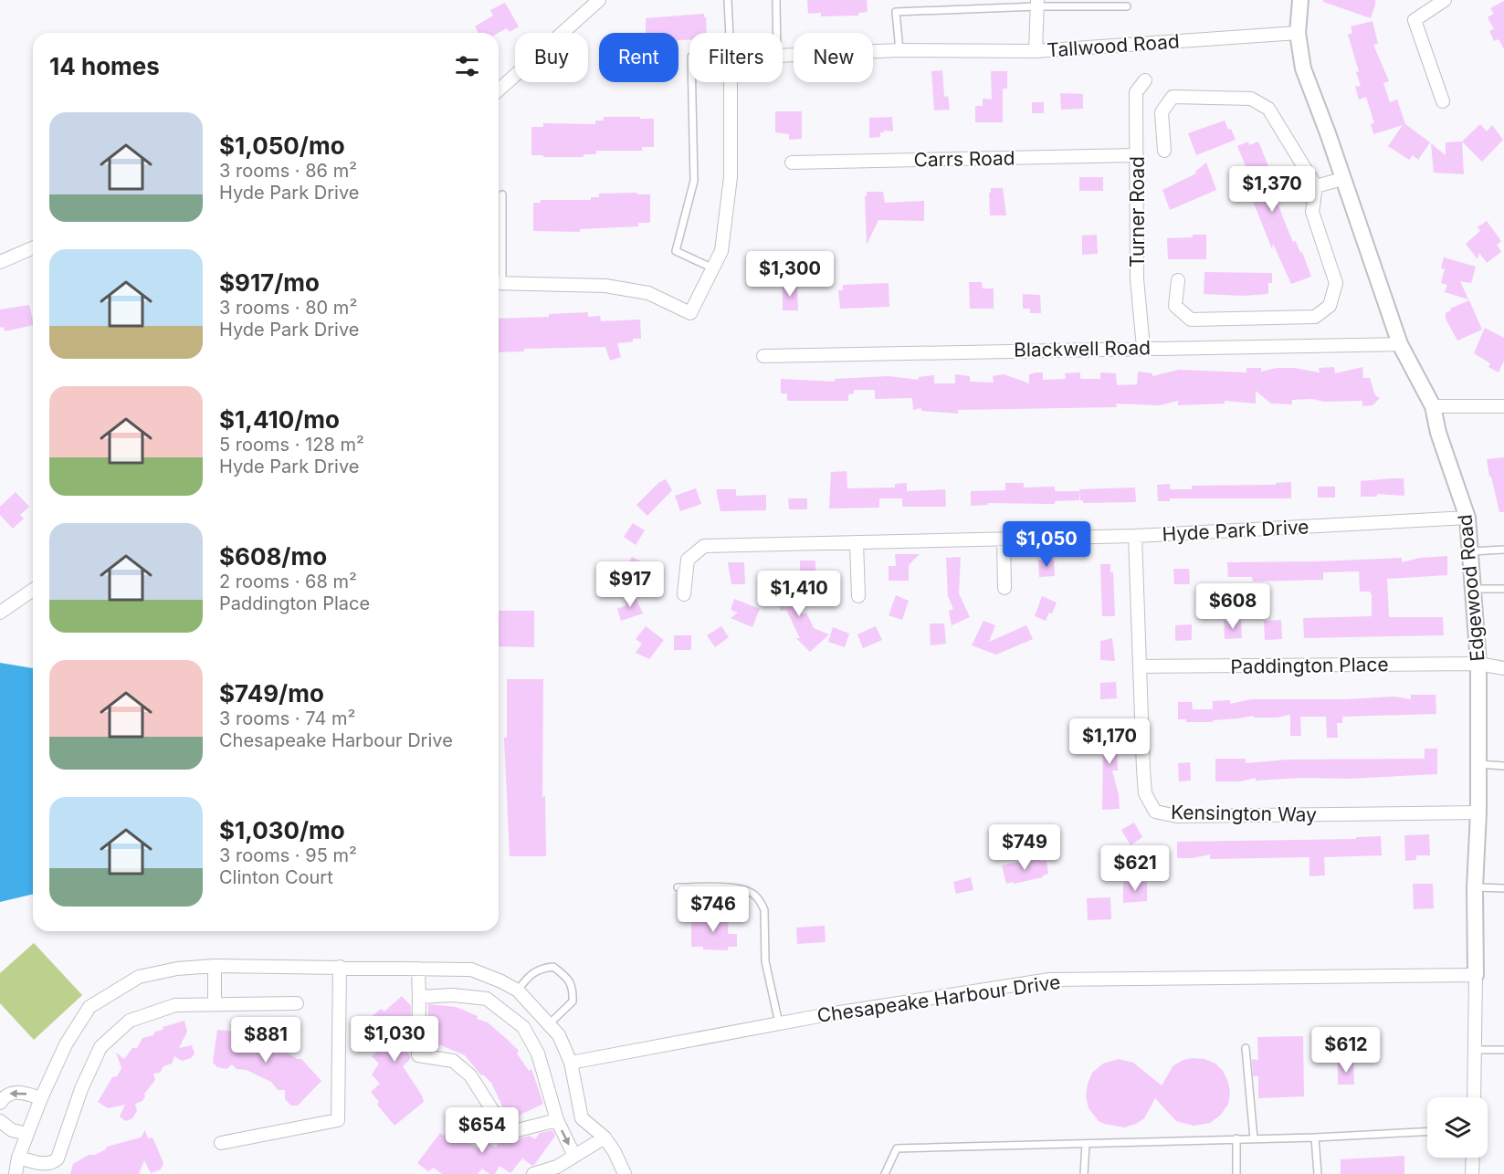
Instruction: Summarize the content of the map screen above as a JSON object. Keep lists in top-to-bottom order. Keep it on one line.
{"streets":{"street":["Tallwood Road","Carrs Road","Turner Road","Blackwell Road","Hyde Park Drive","Edgewood Road","Paddington Place","Kensington Way","Chesapeake Harbour Drive"]},"crossings":[["Tallwood Road","Edgewood Road"],["Carrs Road","Turner Road"],["Turner Road","Blackwell Road"],["Blackwell Road","Edgewood Road"],["Hyde Park Drive","Edgewood Road"],["Hyde Park Drive","Kensington Way"],["Edgewood Road","Paddington Place"],["Edgewood Road","Kensington Way"],["Edgewood Road","Chesapeake Harbour Drive"],["Paddington Place","Kensington Way"]],"page":{"chip":["Buy","Rent","Filters","New"],"heading":"14 homes","list":[{"name":"$1,050/mo","note":"3 rooms · 86 m² · Hyde Park Drive"},{"name":"$917/mo","note":"3 rooms · 80 m² · Hyde Park Drive"},{"name":"$1,410/mo","note":"5 rooms · 128 m² · Hyde Park Drive"},{"name":"$608/mo","note":"2 rooms · 68 m² · Paddington Place"},{"name":"$749/mo","note":"3 rooms · 74 m² · Chesapeake Harbour Drive"},{"name":"$1,030/mo","note":"3 rooms · 95 m² · Clinton Court"}],"price":["$1,370","$1,300","$1,050","$917","$1,410","$608","$1,170","$749","$621","$746","$1,030","$881","$612","$654"]}}
